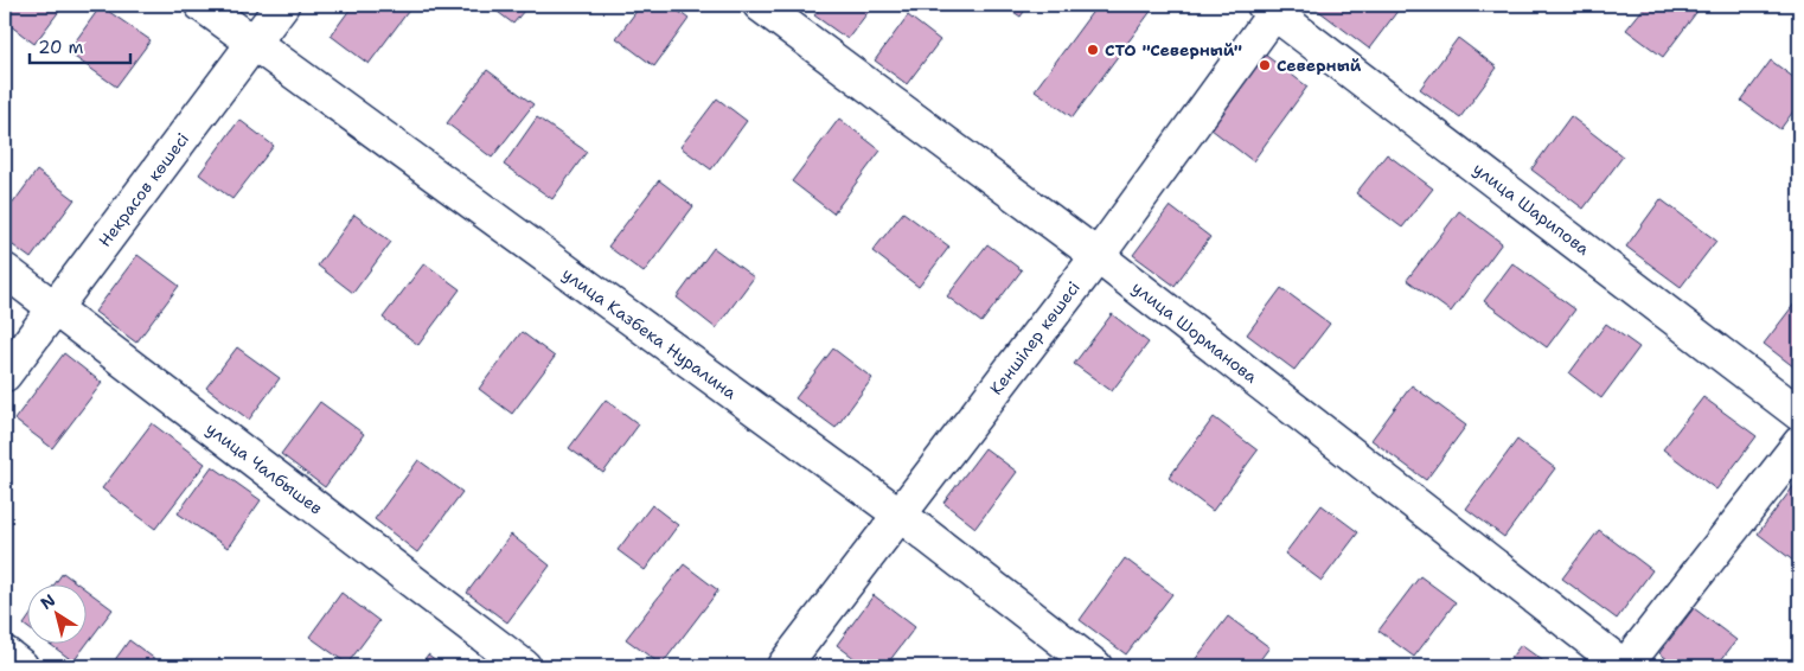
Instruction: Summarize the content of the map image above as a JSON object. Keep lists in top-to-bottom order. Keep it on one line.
{"streets":{"street":["Некрасов көшесі","улица Шарипова","улица Шорманова","улица Казбека Нуралина","Кеншілер көшесі","улица Чалбышев"]},"crossings":[["Некрасов көшесі","улица Казбека Нуралина"],["Некрасов көшесі","улица Чалбышев"],["улица Шарипова","Кеншілер көшесі"],["улица Шорманова","Кеншілер көшесі"],["улица Казбека Нуралина","Кеншілер көшесі"]],"places":["СТО \"Северный\"","Северный"],"scale_bar":"20 m","north":"top left"}
